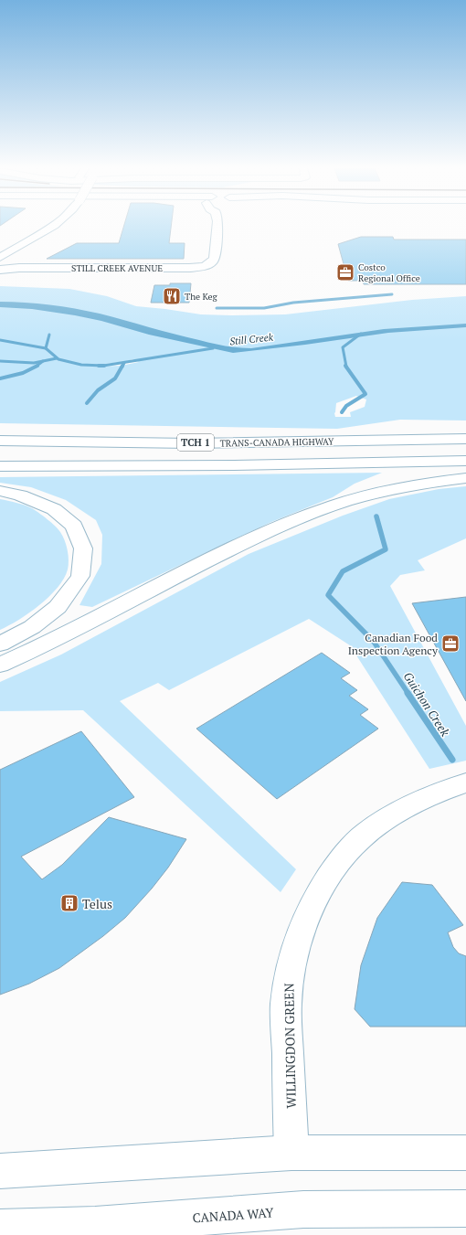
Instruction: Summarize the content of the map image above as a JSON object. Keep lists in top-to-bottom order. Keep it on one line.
{"streets":{"main road":["STILL CREEK AVENUE","TCH 1","TRANS-CANADA HIGHWAY","WILLINGDON GREEN","CANADA WAY"]},"water":["Still Creek","Guichon Creek"],"places":{"office":["Costco Regional Office","Canadian Food Inspection Agency"],"restaurant":["The Keg"],"building":["Telus"]}}
